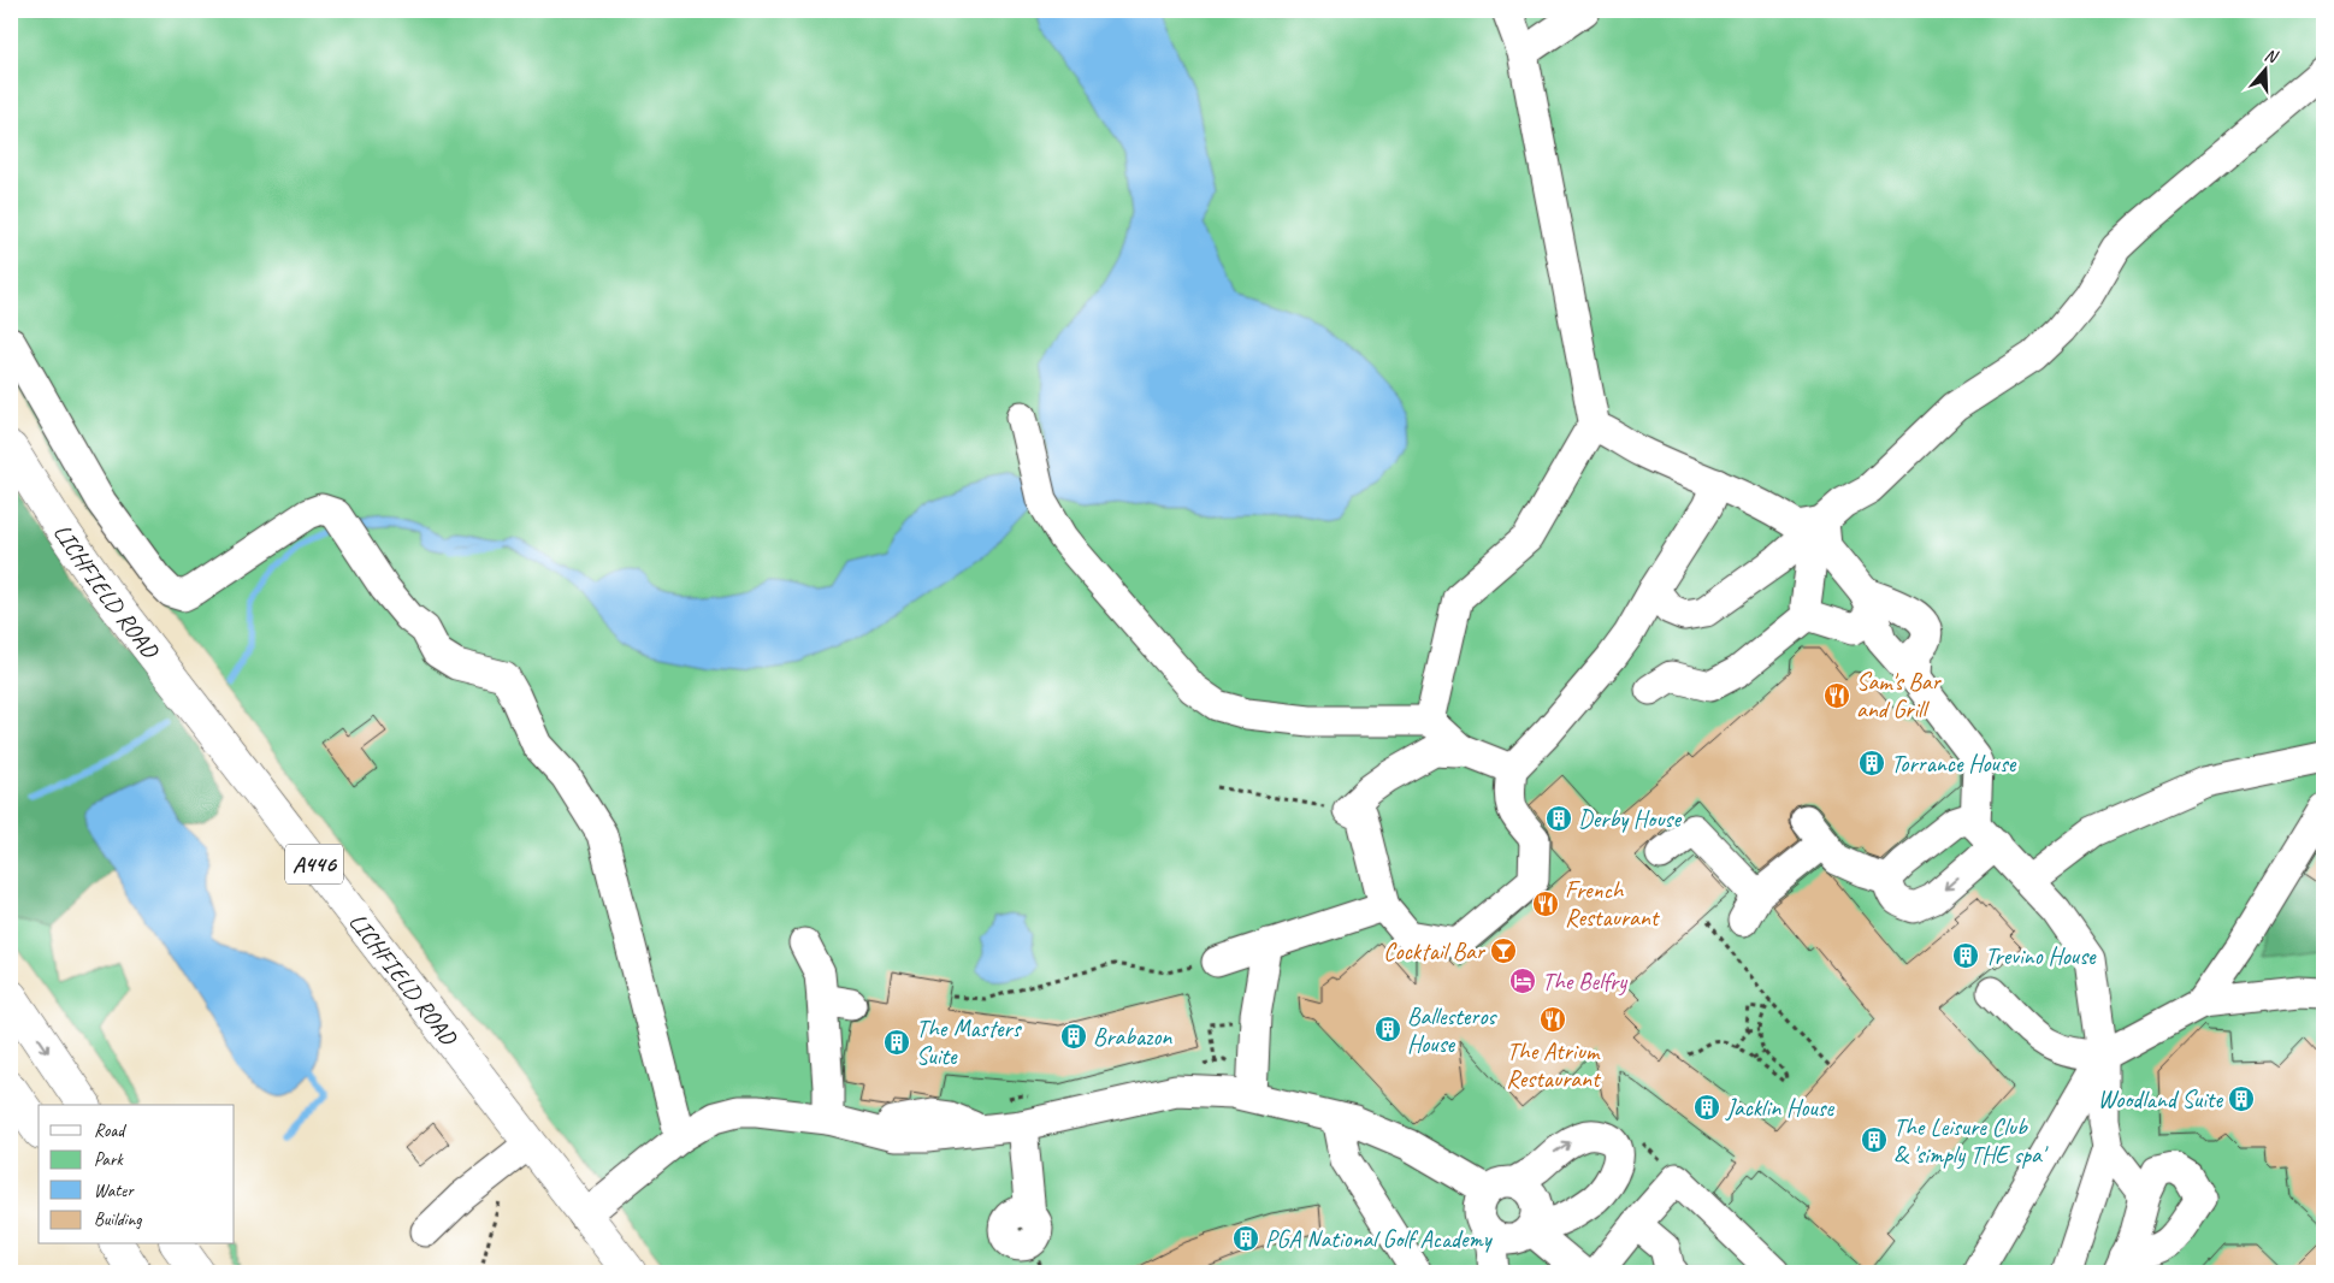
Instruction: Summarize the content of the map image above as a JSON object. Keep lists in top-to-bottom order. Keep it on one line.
{"streets":{"highway":["LICHFIELD ROAD","A446"]},"places":{"restaurant":["Sam's Bar and Grill","French Restaurant","The Atrium Restaurant"],"building":["Torrance House","Derby House","Trevino House","Ballesteros House","Brabazon","The Masters Suite","Woodland Suite","Jacklin House","The Leisure Club & 'simply THE spa'","PGA National Golf Academy"],"bar":["Cocktail Bar"],"hotel":["The Belfry"]},"legend":["Road","Park","Water","Building"],"north":"top"}
